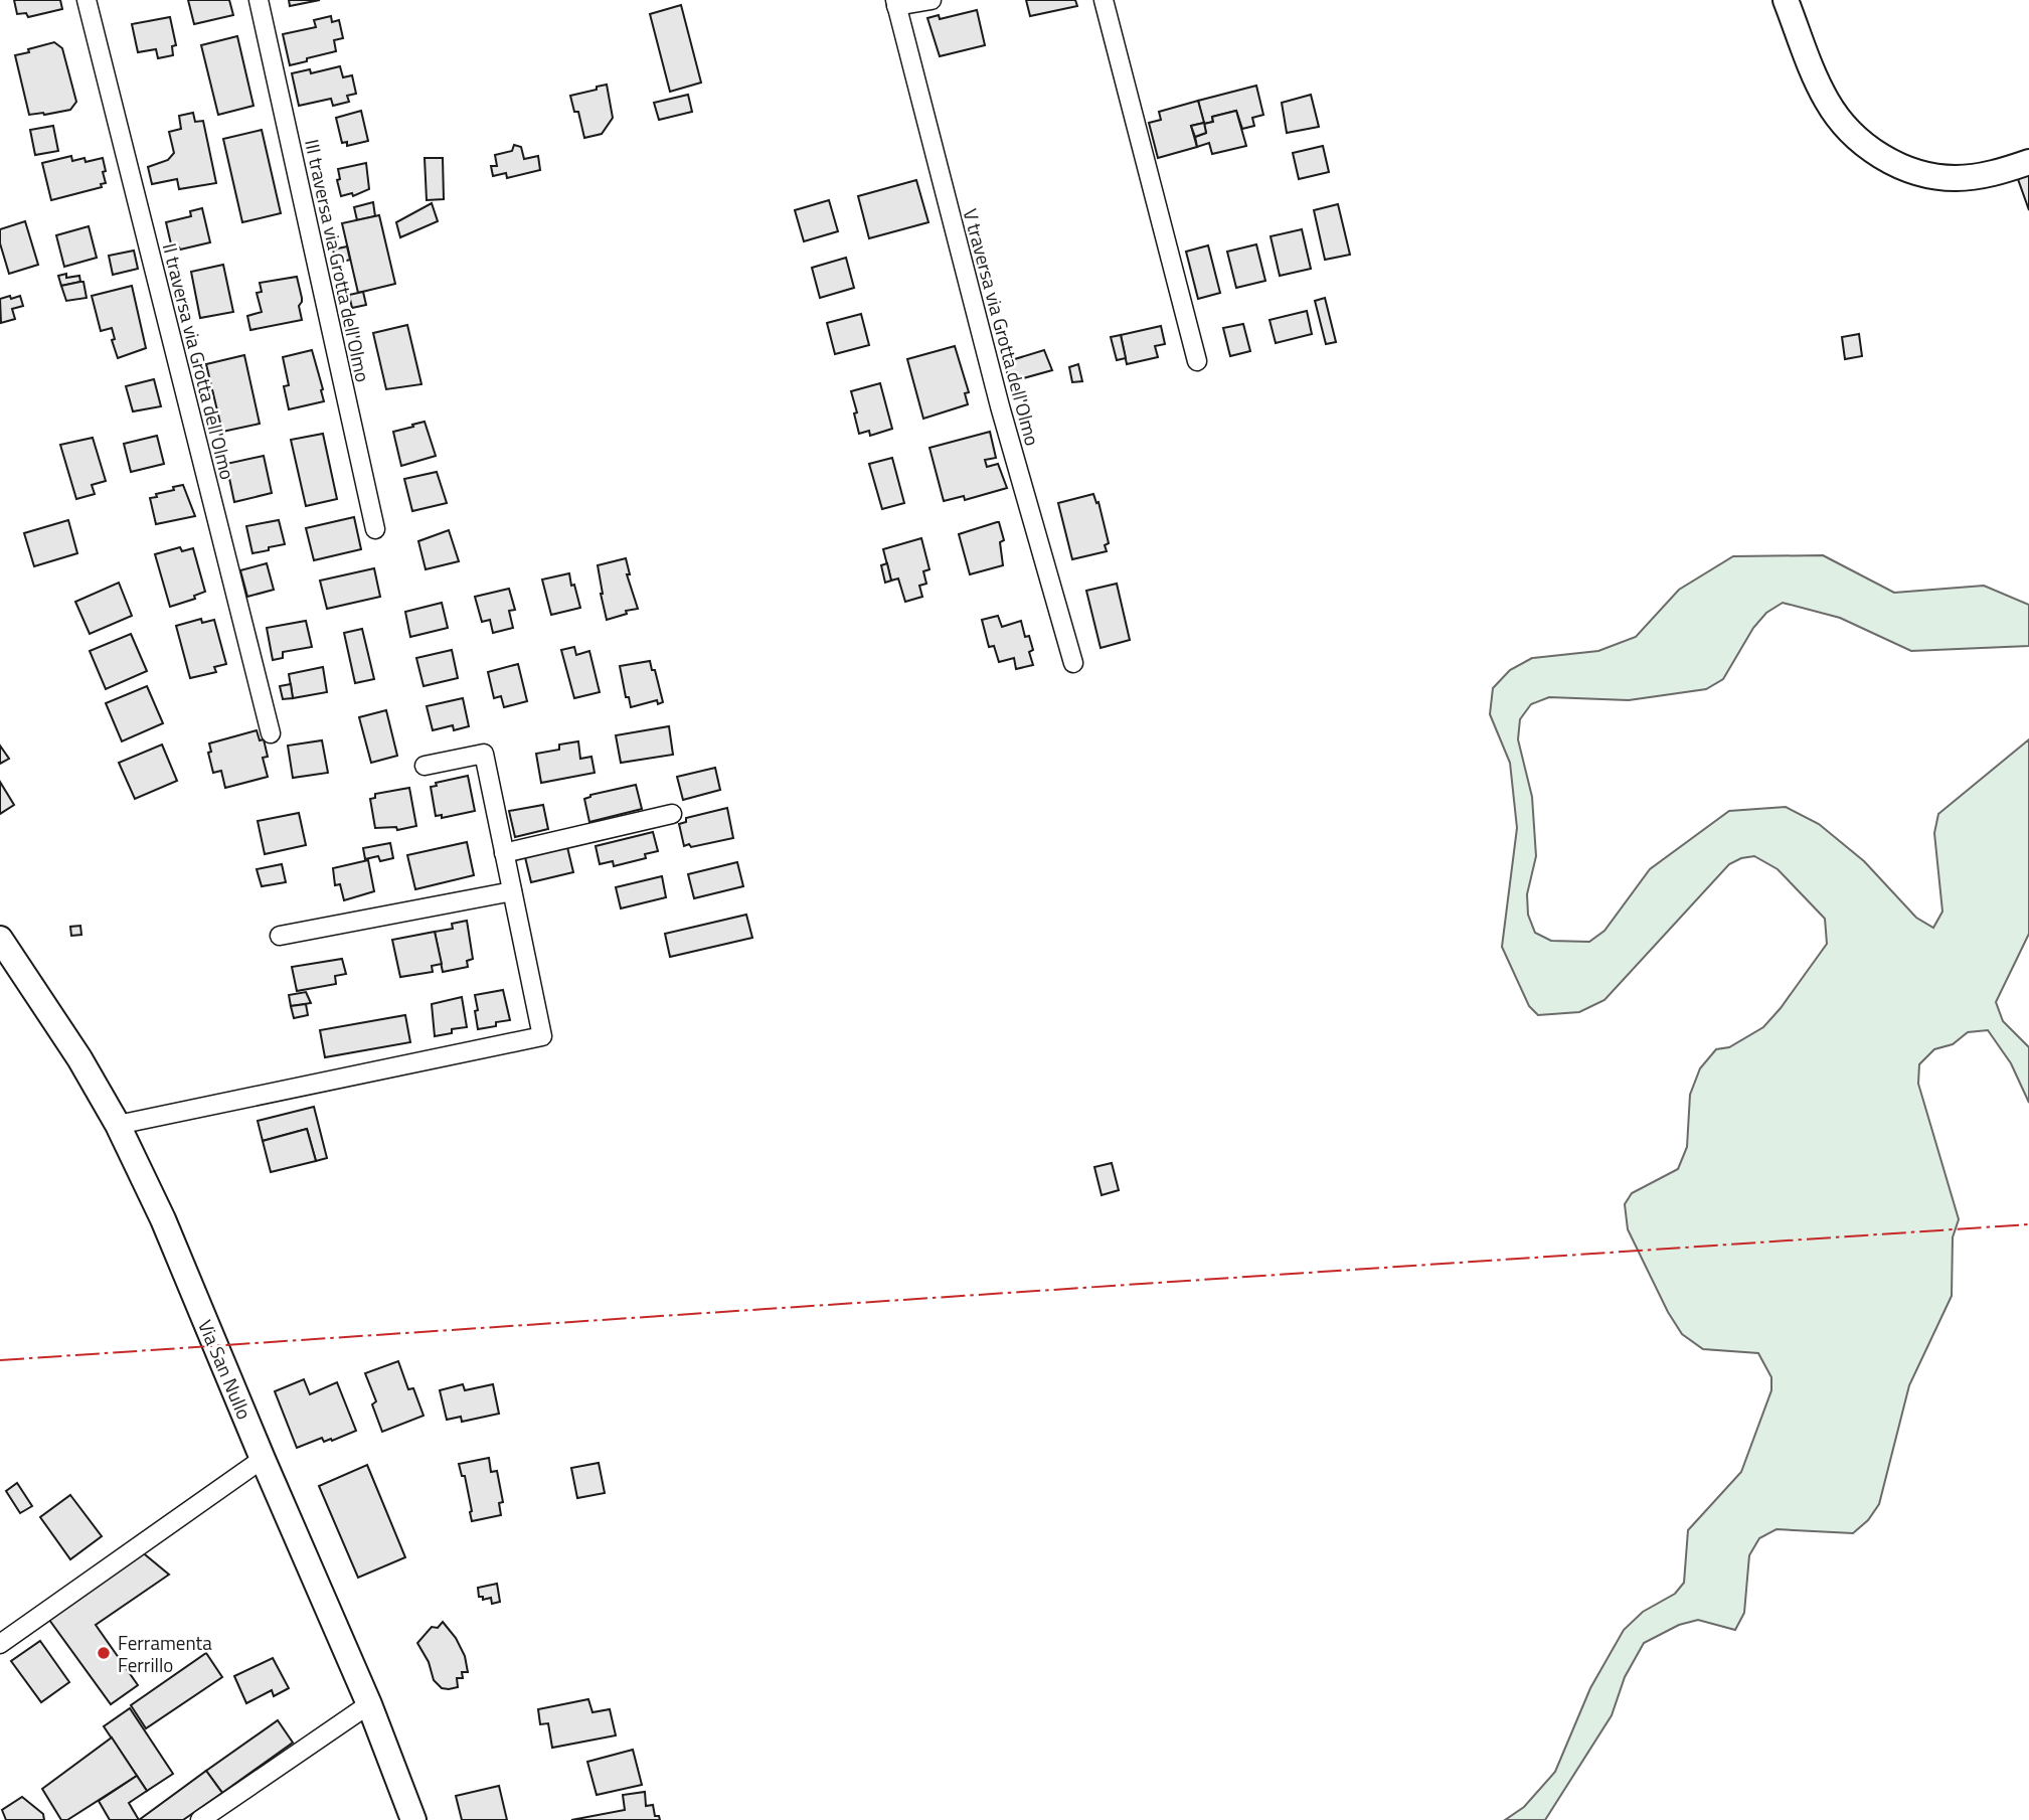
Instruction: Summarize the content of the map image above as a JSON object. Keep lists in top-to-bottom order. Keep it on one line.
{"streets":{"street":["III traversa via Grotta dell'Olmo","V traversa via Grotta dell'Olmo","II traversa via Grotta dell'Olmo","Via San Nullo"]},"places":["Ferramenta Ferrillo"]}
